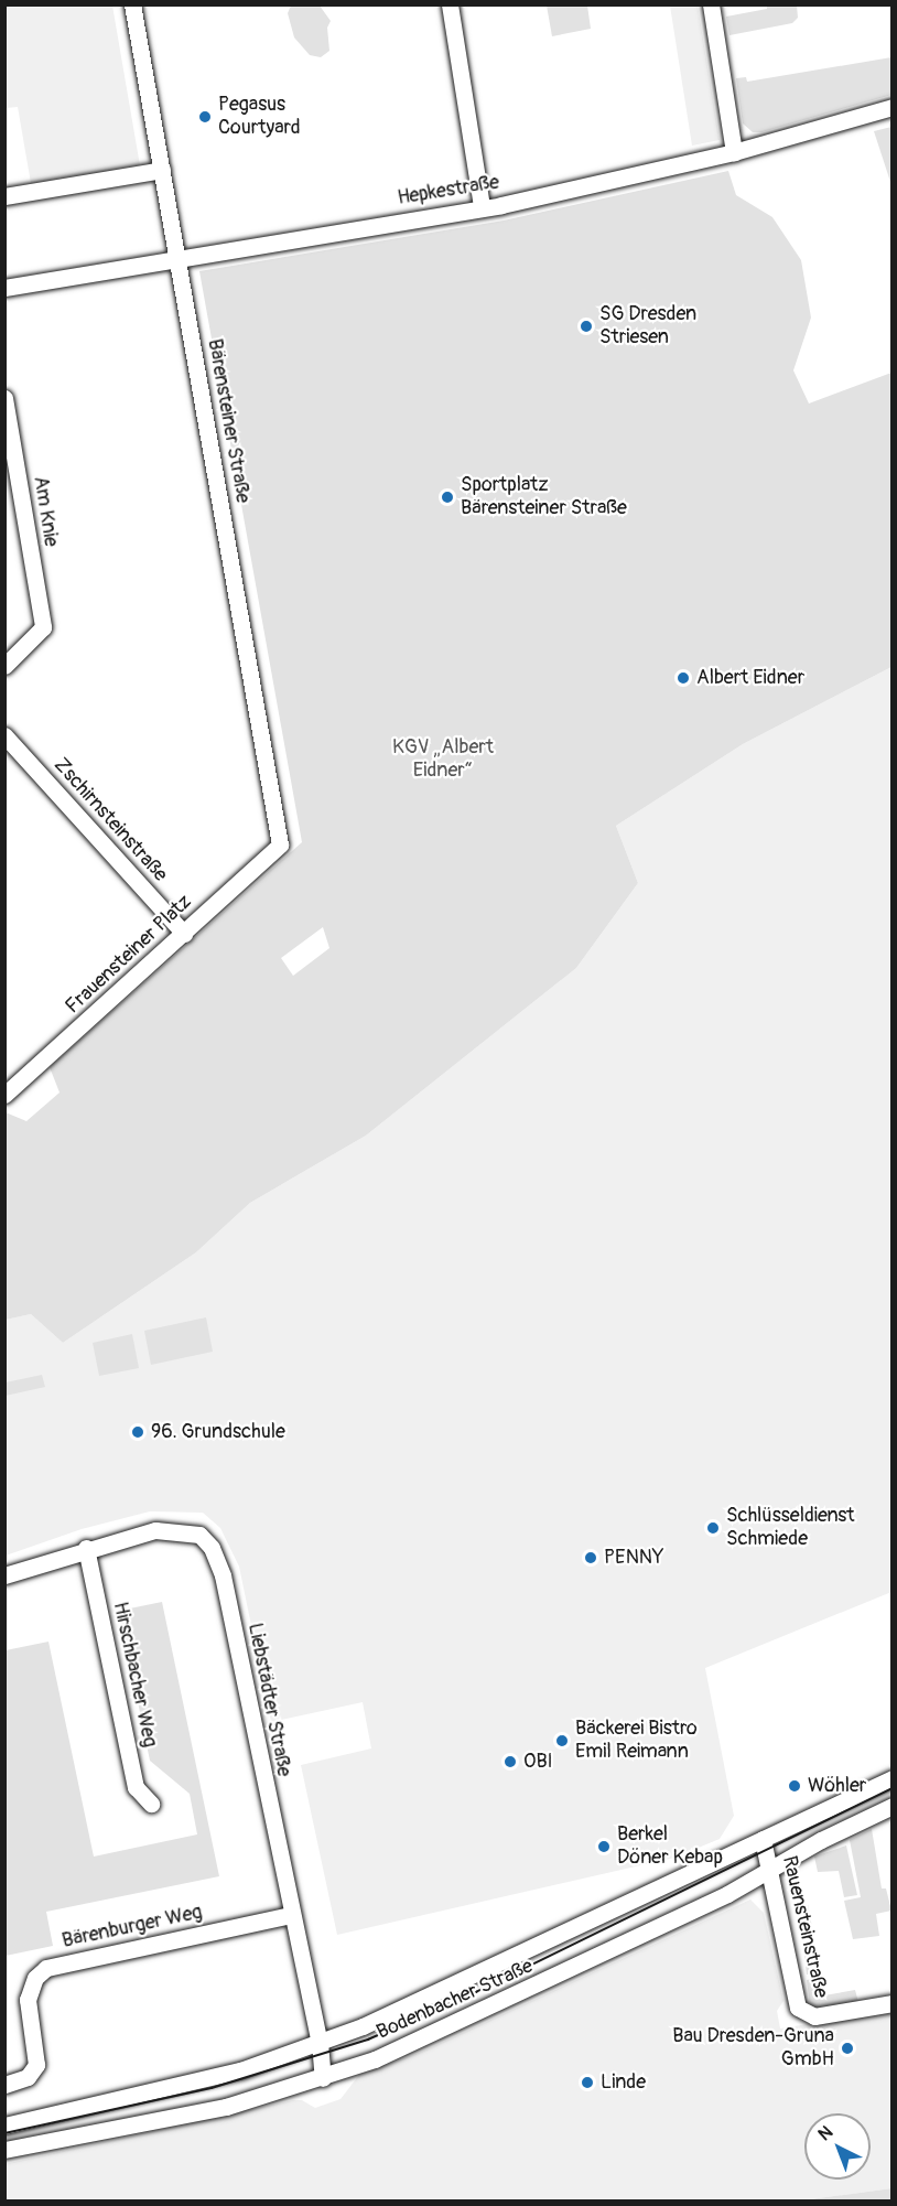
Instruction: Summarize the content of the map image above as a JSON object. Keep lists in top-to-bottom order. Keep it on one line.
{"streets":{"street":["Hepkestraße","Bärensteiner Straße","Am Knie","Zschirnsteinstraße","Frauensteiner Platz","Hirschbacher Weg","Liebstädter Straße","Bärenburger Weg","Rauensteinstraße","Bodenbacher Straße"]},"crossings":[["Hepkestraße","Bärensteiner Straße"],["Bärensteiner Straße","Frauensteiner Platz"],["Zschirnsteinstraße","Frauensteiner Platz"],["Hirschbacher Weg","Liebstädter Straße"],["Liebstädter Straße","Bärenburger Weg"],["Liebstädter Straße","Bodenbacher Straße"],["Rauensteinstraße","Bodenbacher Straße"]],"parks":["KGV „Albert Eidner“"],"places":["Pegasus Courtyard","SG Dresden Striesen","Sportplatz Bärensteiner Straße","Albert Eidner","96. Grundschule","Schlüsseldienst Schmiede","PENNY","Bäckerei Bistro Emil Reimann","OBI","Wöhler","Berkel Döner Kebap","Bau Dresden-Gruna GmbH","Linde"],"north":"top left"}
